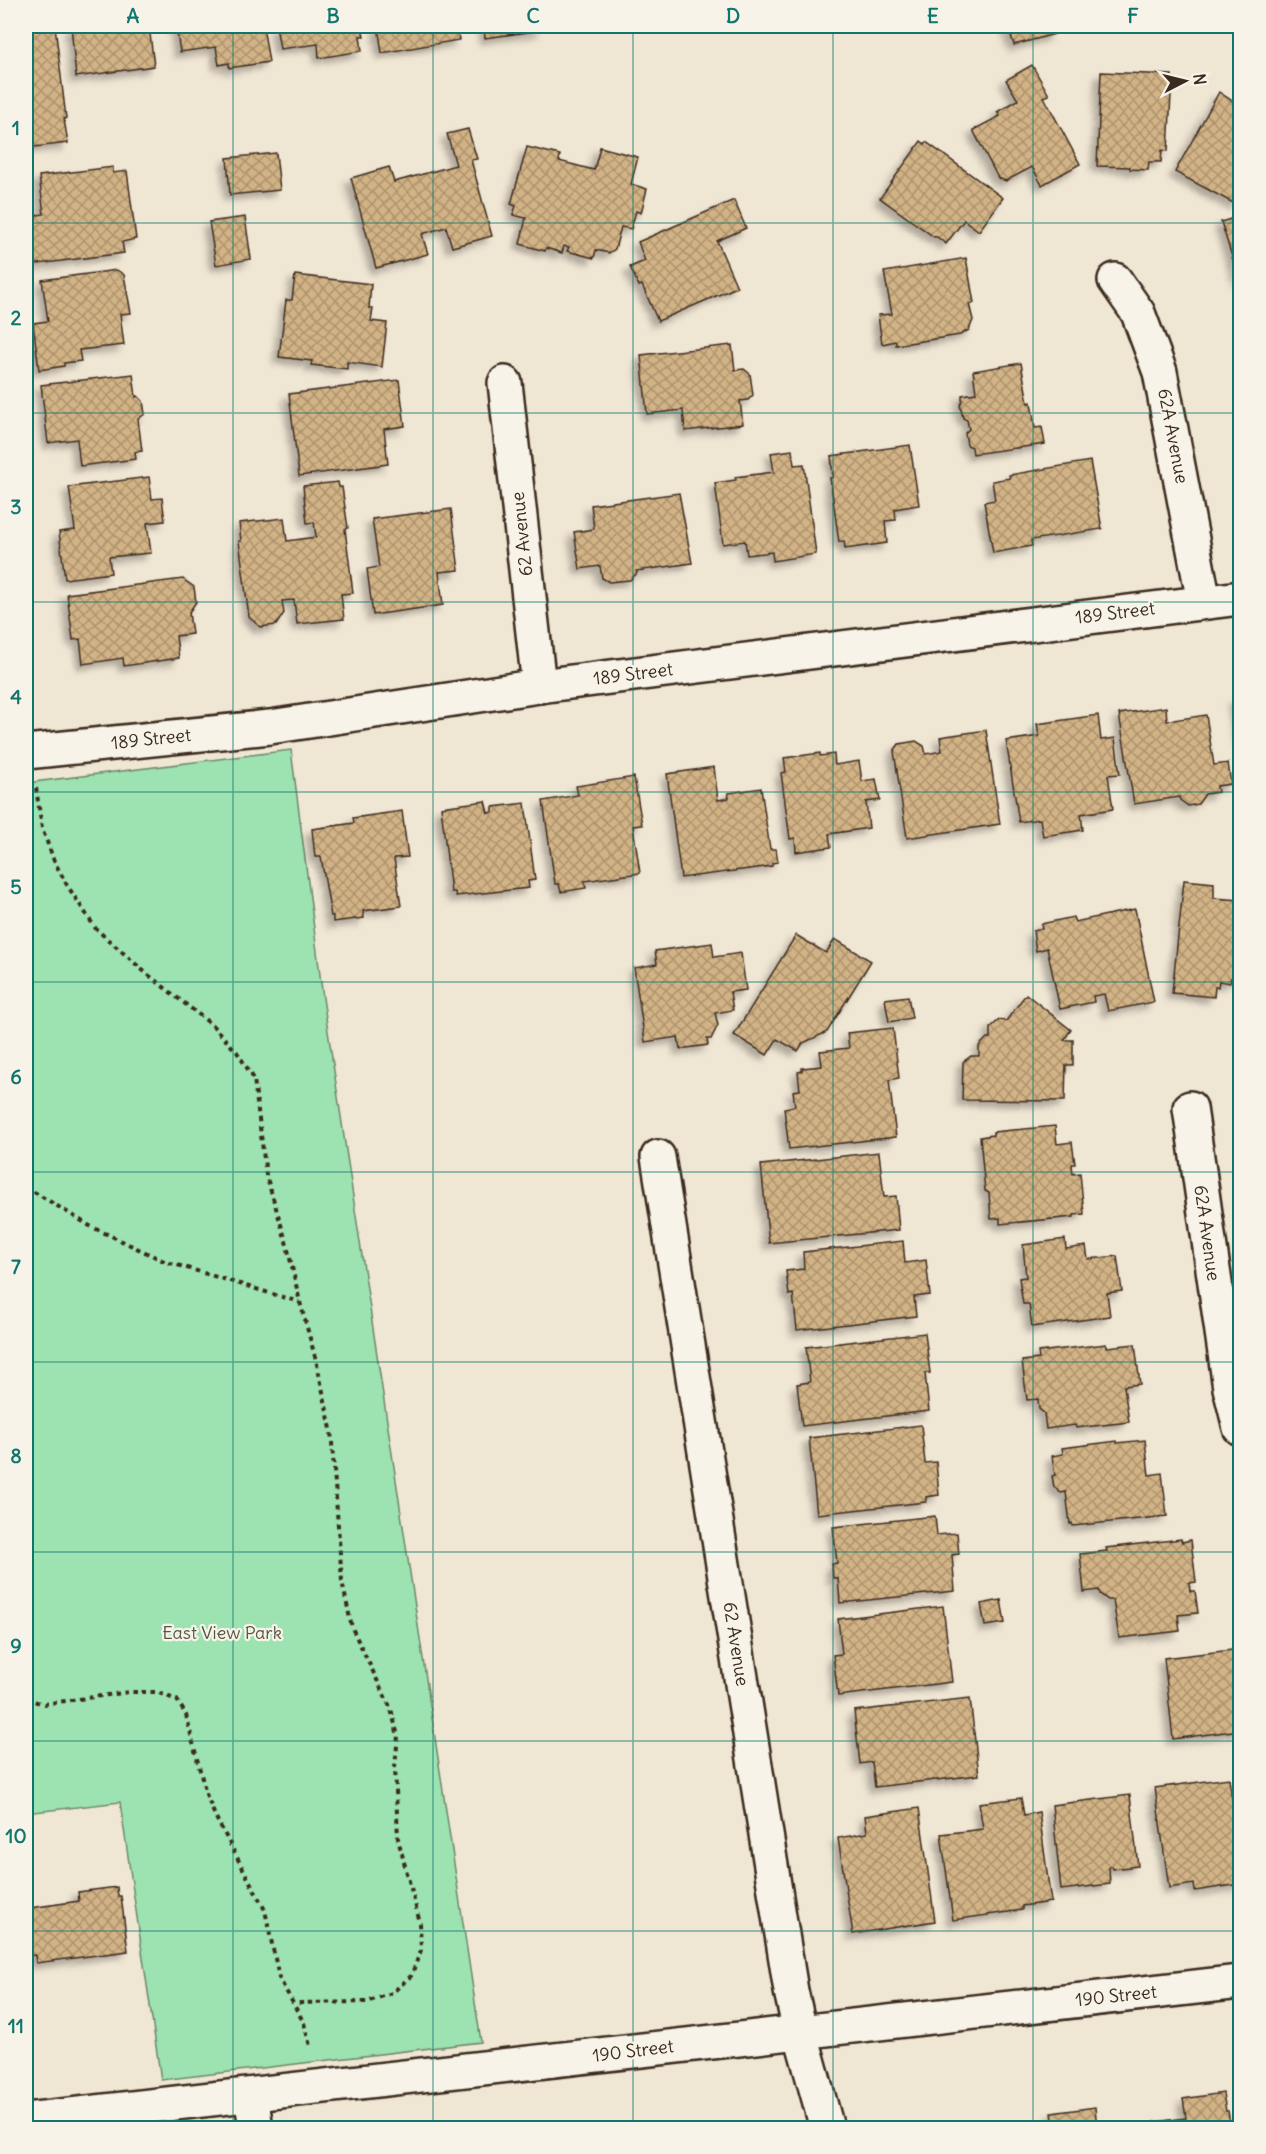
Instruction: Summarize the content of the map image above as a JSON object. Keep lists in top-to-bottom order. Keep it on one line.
{"streets":{"street":["62A Avenue","62 Avenue","189 Street","190 Street"]},"crossings":[["62A Avenue","189 Street"],["62 Avenue","189 Street"],["62 Avenue","190 Street"]],"parks":["East View Park"],"north":"right","grid":{"columns":["A","B","C","D","E","F"],"rows":["1","2","3","4","5","6","7","8","9","10","11"]}}
